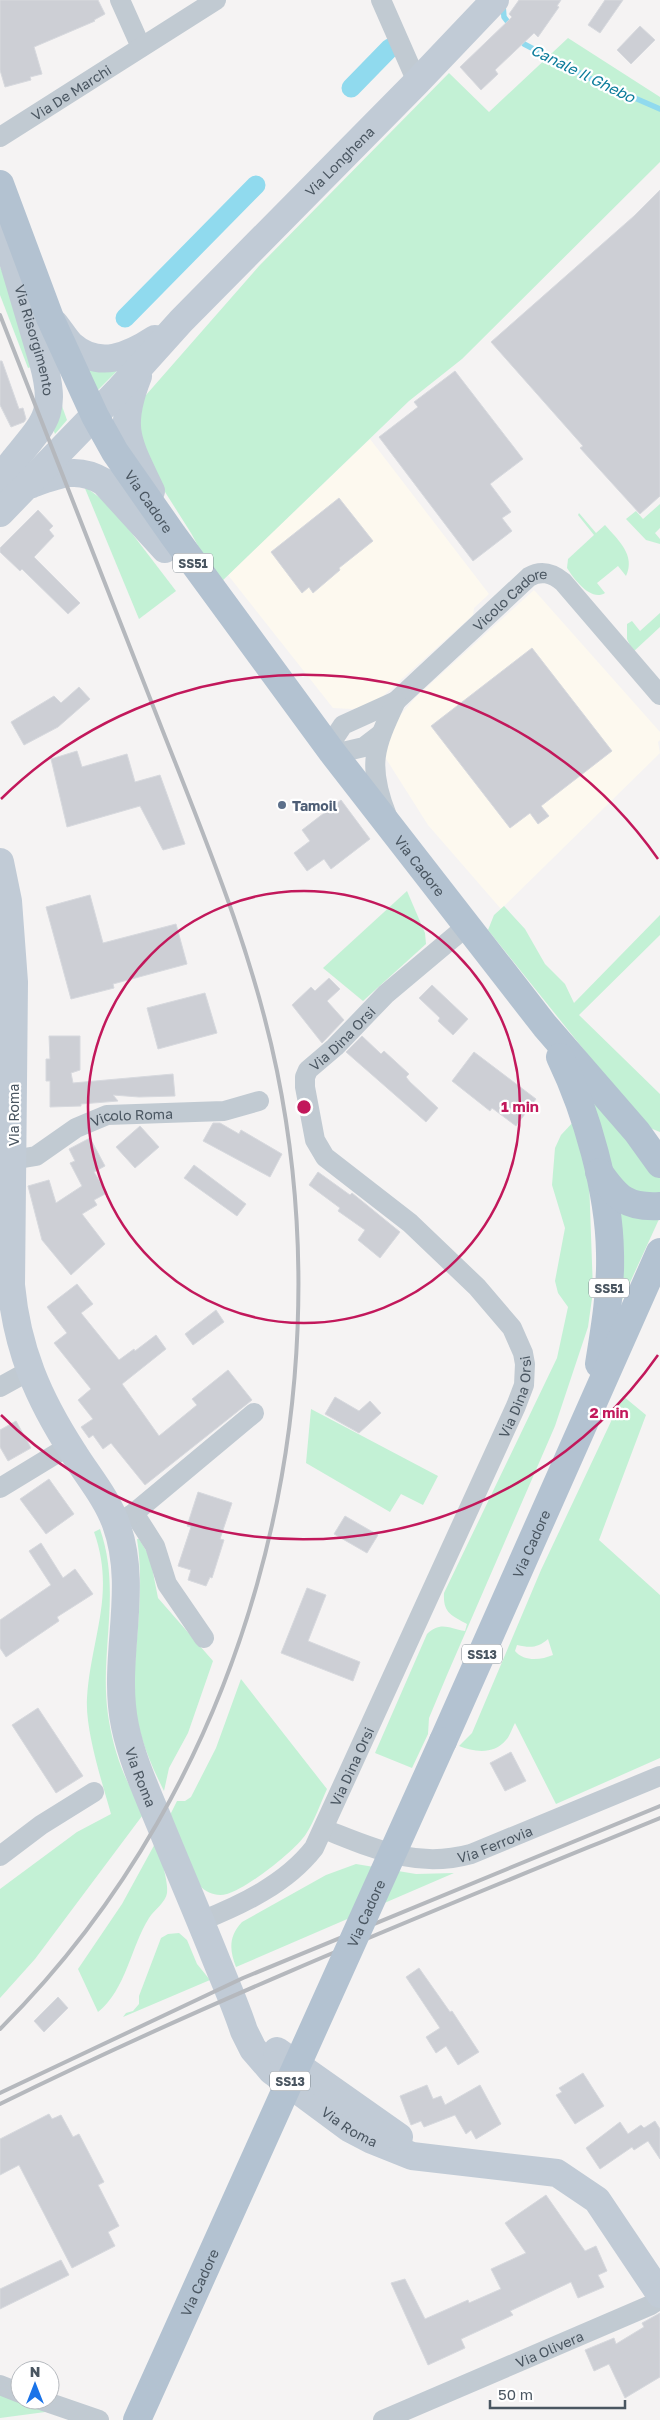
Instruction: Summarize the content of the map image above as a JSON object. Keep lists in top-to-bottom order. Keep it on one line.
{"streets":{"main road":["Via Risorgimento","Via Cadore","SS51","SS13"],"street":["Via De Marchi","Via Longhena","Vicolo Cadore","Via Dina Orsi","Via Roma","Vicolo Roma","Via Ferrovia","Via Olivera"]},"crossings":[["Via Longhena","Via Risorgimento"],["Via Longhena","Via Cadore"],["Via Risorgimento","Via Cadore"],["Via Cadore","Vicolo Cadore"],["Via Cadore","Via Dina Orsi"],["Via Dina Orsi","Via Roma"],["Via Dina Orsi","Via Ferrovia"],["Via Roma","Vicolo Roma"]],"water":["Canale Il Ghebo"],"places":["Tamoil"],"scale_bar":"50 m","north":"top","rings":["1 min","2 min"]}
